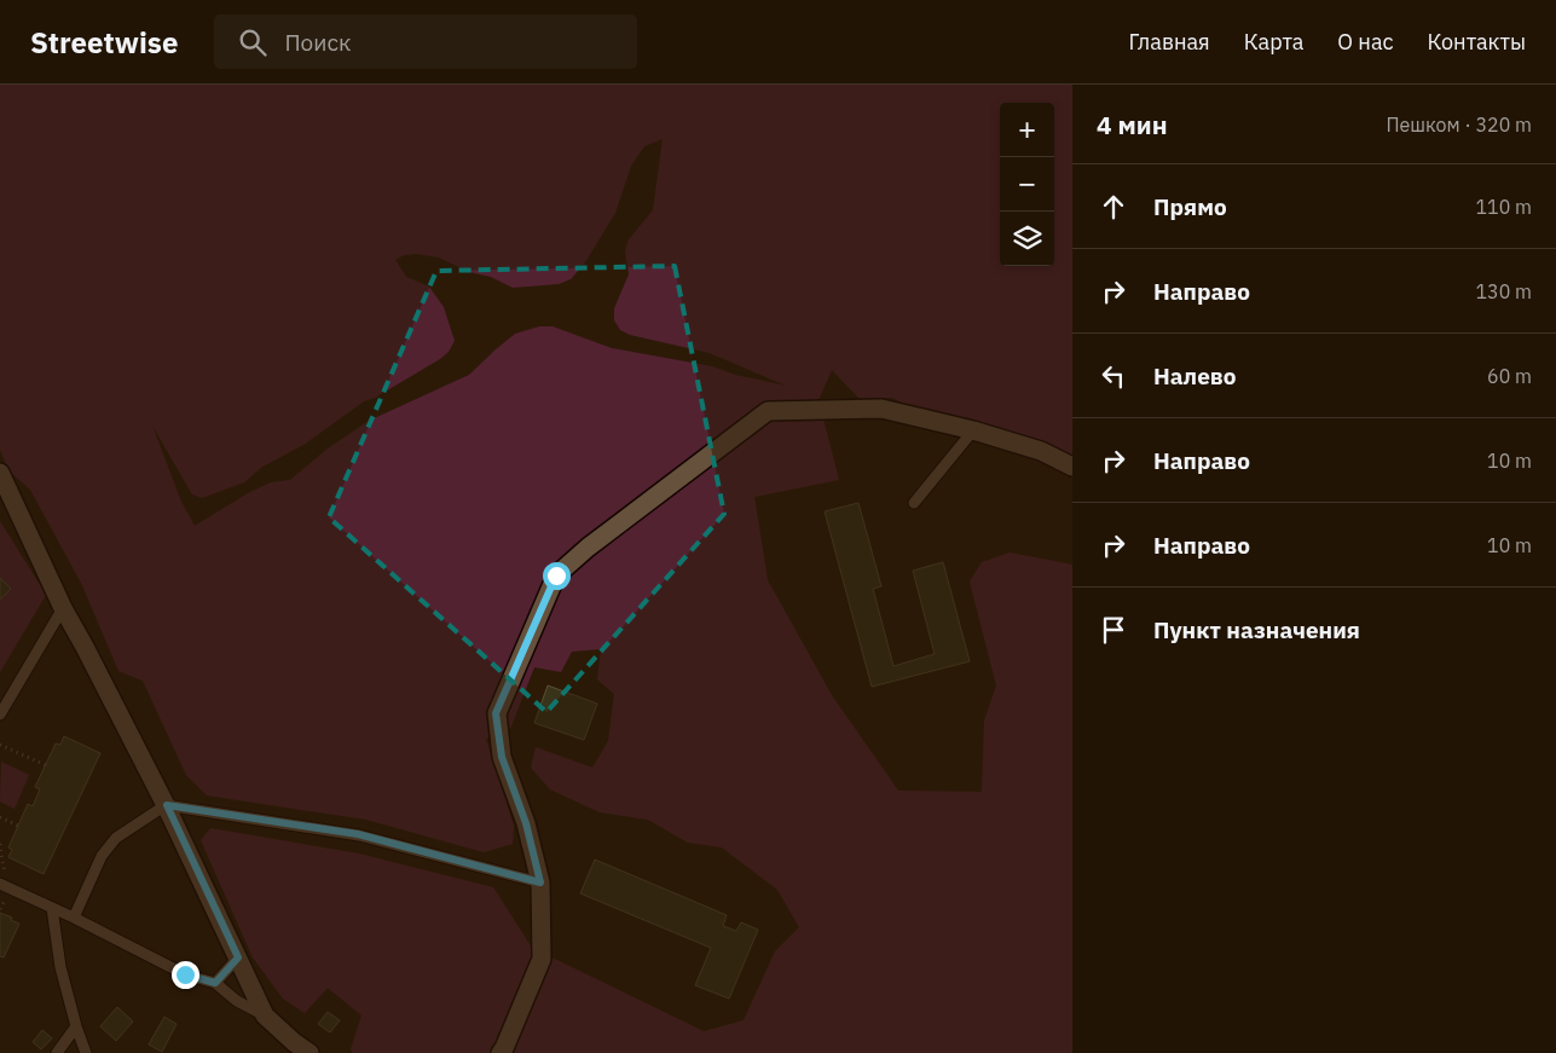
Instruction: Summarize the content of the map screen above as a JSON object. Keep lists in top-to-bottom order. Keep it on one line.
{"page":{"header":"Streetwise","search":"Поиск","nav":["Главная","Карта","О нас","Контакты"],"heading":["4 мин","Пешком · 320 m"],"map_buttons":["+","−"],"list":[["Прямо","110 m"],["Направо","130 m"],["Налево","60 m"],["Направо","10 m"],["Направо","10 m"],"Пункт назначения"]}}
